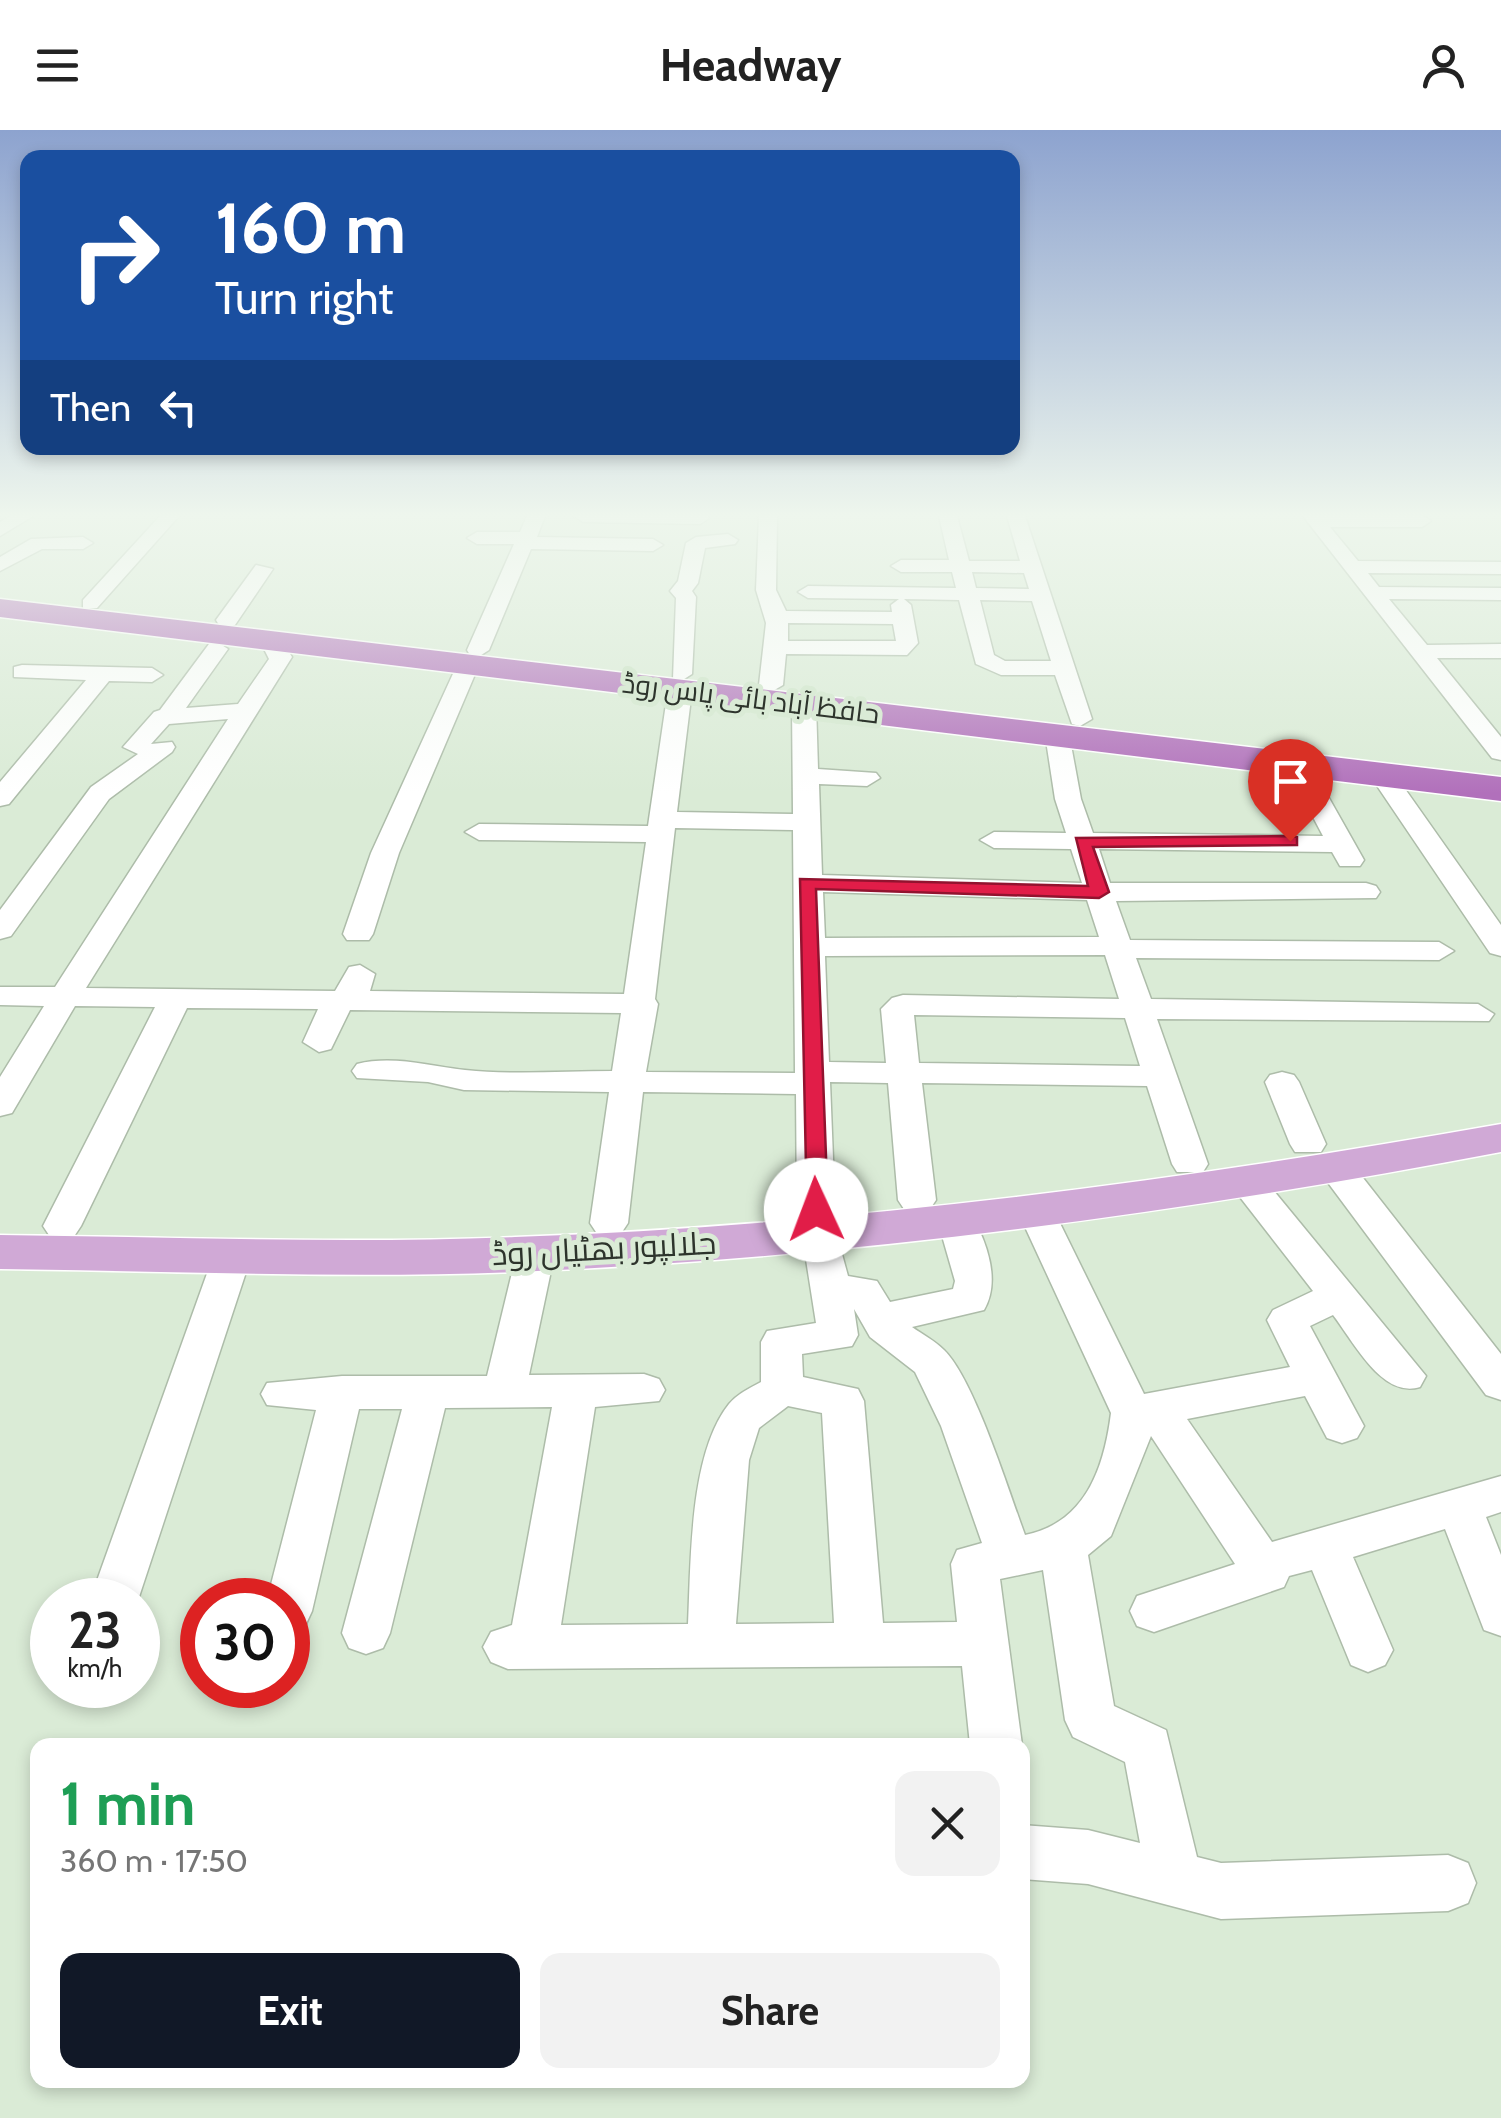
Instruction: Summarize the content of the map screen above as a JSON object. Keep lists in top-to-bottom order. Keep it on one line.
{"streets":{"highway":["حافظ آباد بائی پاس روڈ"],"main road":["جلالپور بھٹیاں روڈ"]},"page":{"header":"Headway","turn":["160 m","Turn right"],"then":"Then","speed":"23 km/h","limit":"30","heading":["1 min","360 m · 17:50"],"buttons":["Exit","Share"]}}
